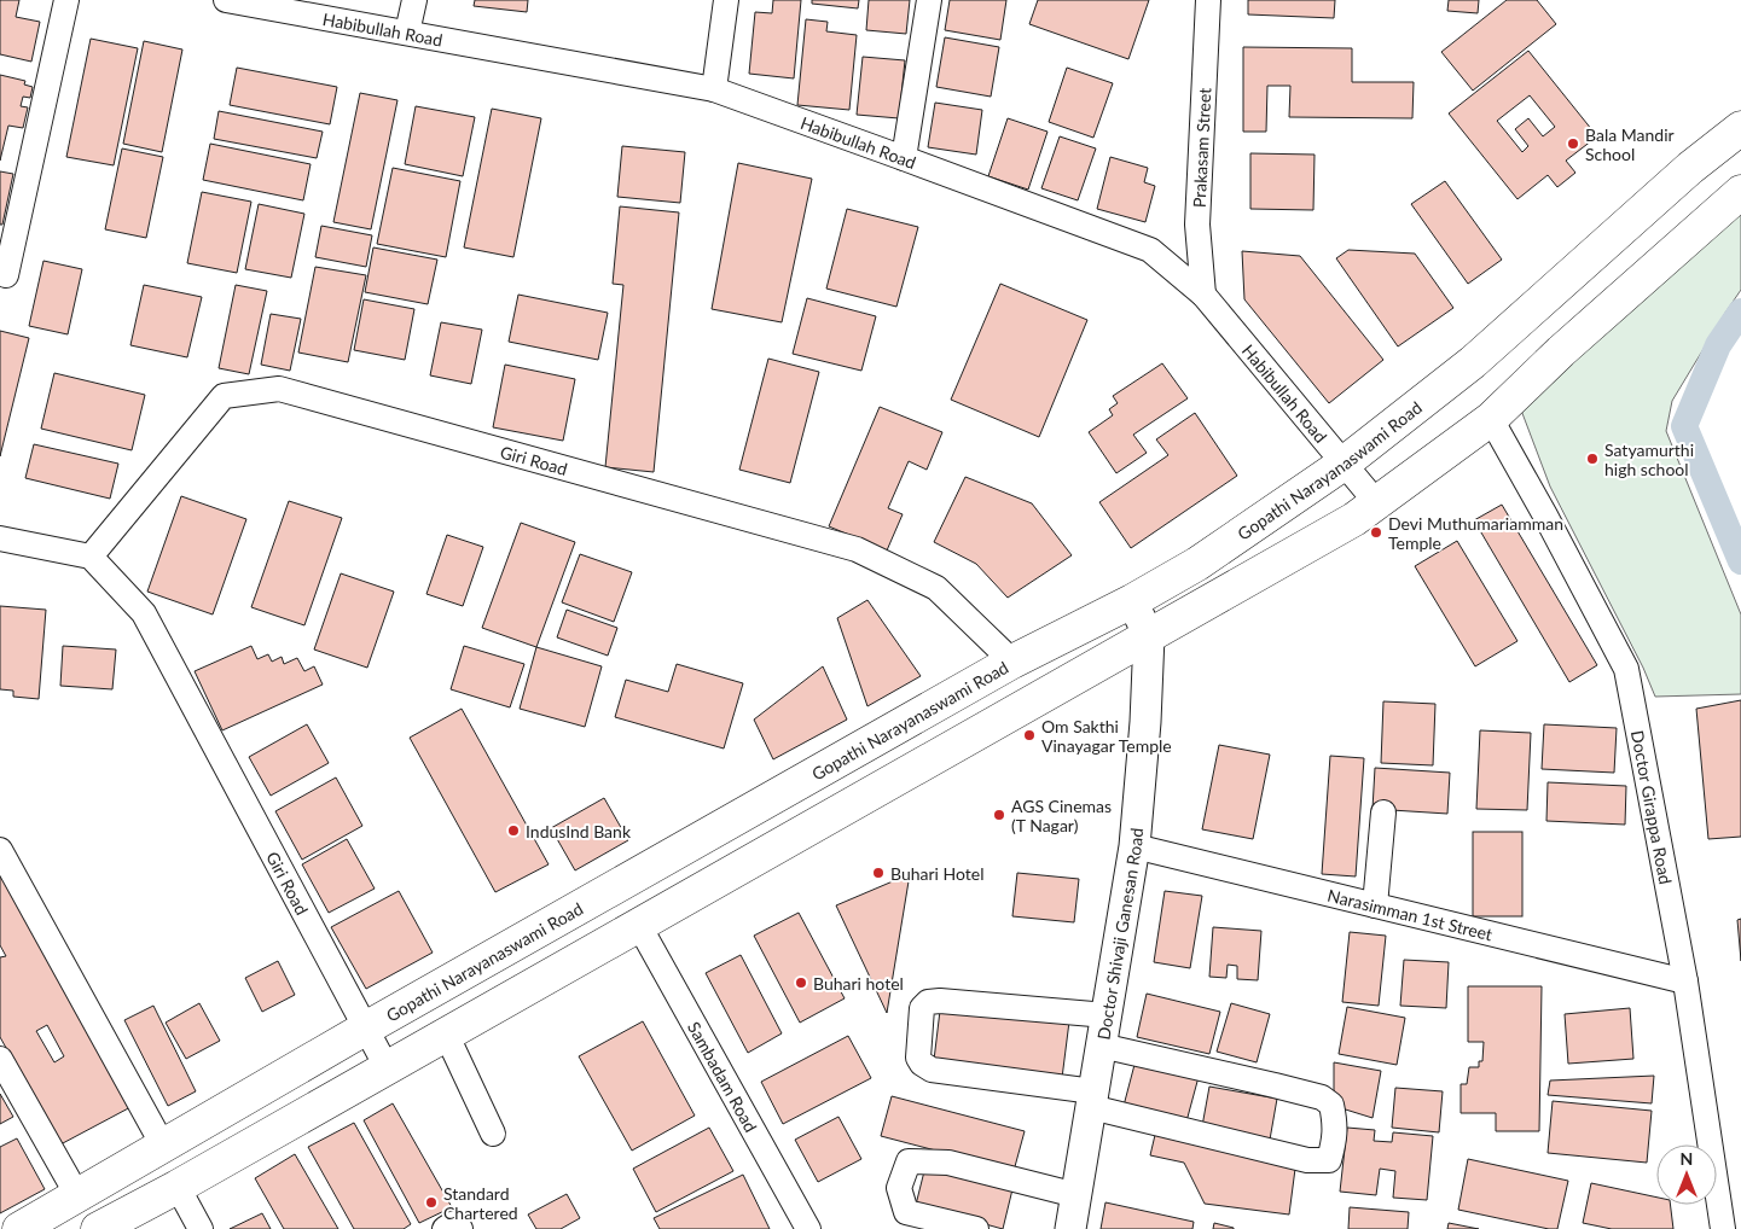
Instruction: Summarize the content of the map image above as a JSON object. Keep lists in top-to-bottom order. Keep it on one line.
{"streets":{"main road":["Gopathi Narayanaswami Road"],"street":["Habibullah Road","Prakasam Street","Giri Road","Doctor Girappa Road","Narasimman 1st Street","Doctor Shivaji Ganesan Road","Sambadam Road"]},"crossings":[["Habibullah Road","Prakasam Street"],["Habibullah Road","Gopathi Narayanaswami Road"],["Giri Road","Gopathi Narayanaswami Road"],["Doctor Girappa Road","Narasimman 1st Street"],["Narasimman 1st Street","Doctor Shivaji Ganesan Road"]],"places":["Bala Mandir School","Satyamurthi high school","Devi Muthumariamman Temple","Om Sakthi Vinayagar Temple","AGS Cinemas (T Nagar)","IndusInd Bank","Buhari Hotel","Buhari hotel","Standard Chartered"],"north":"top"}
